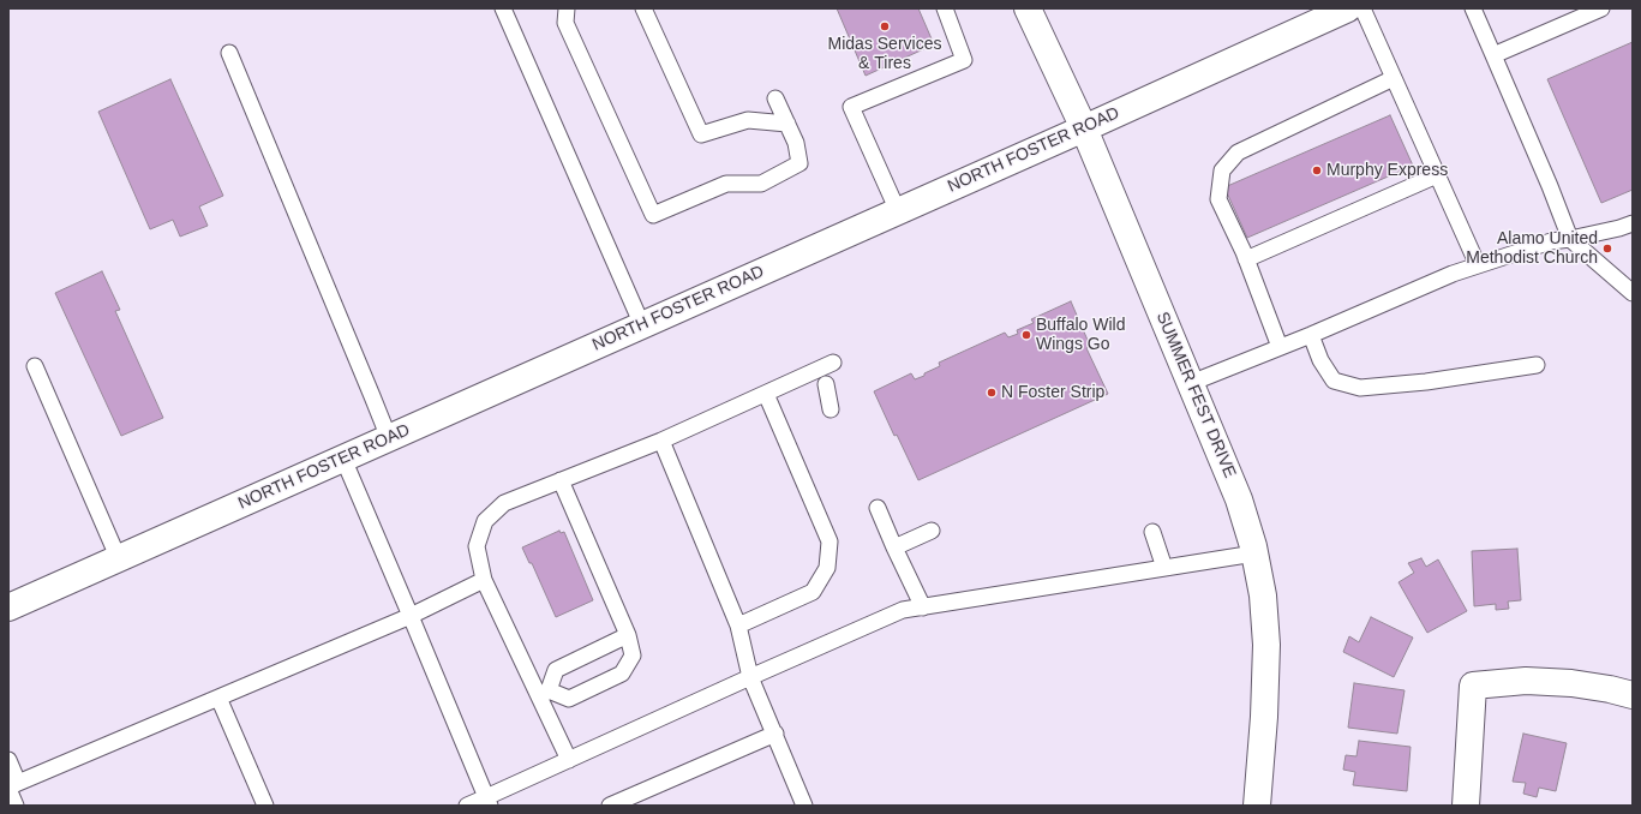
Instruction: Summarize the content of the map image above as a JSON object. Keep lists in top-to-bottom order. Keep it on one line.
{"streets":{"main road":["NORTH FOSTER ROAD","SUMMER FEST DRIVE"]},"crossings":[["NORTH FOSTER ROAD","SUMMER FEST DRIVE"]],"places":["Midas Services & Tires","Murphy Express","Alamo United Methodist Church","Buffalo Wild Wings Go","N Foster Strip"]}
